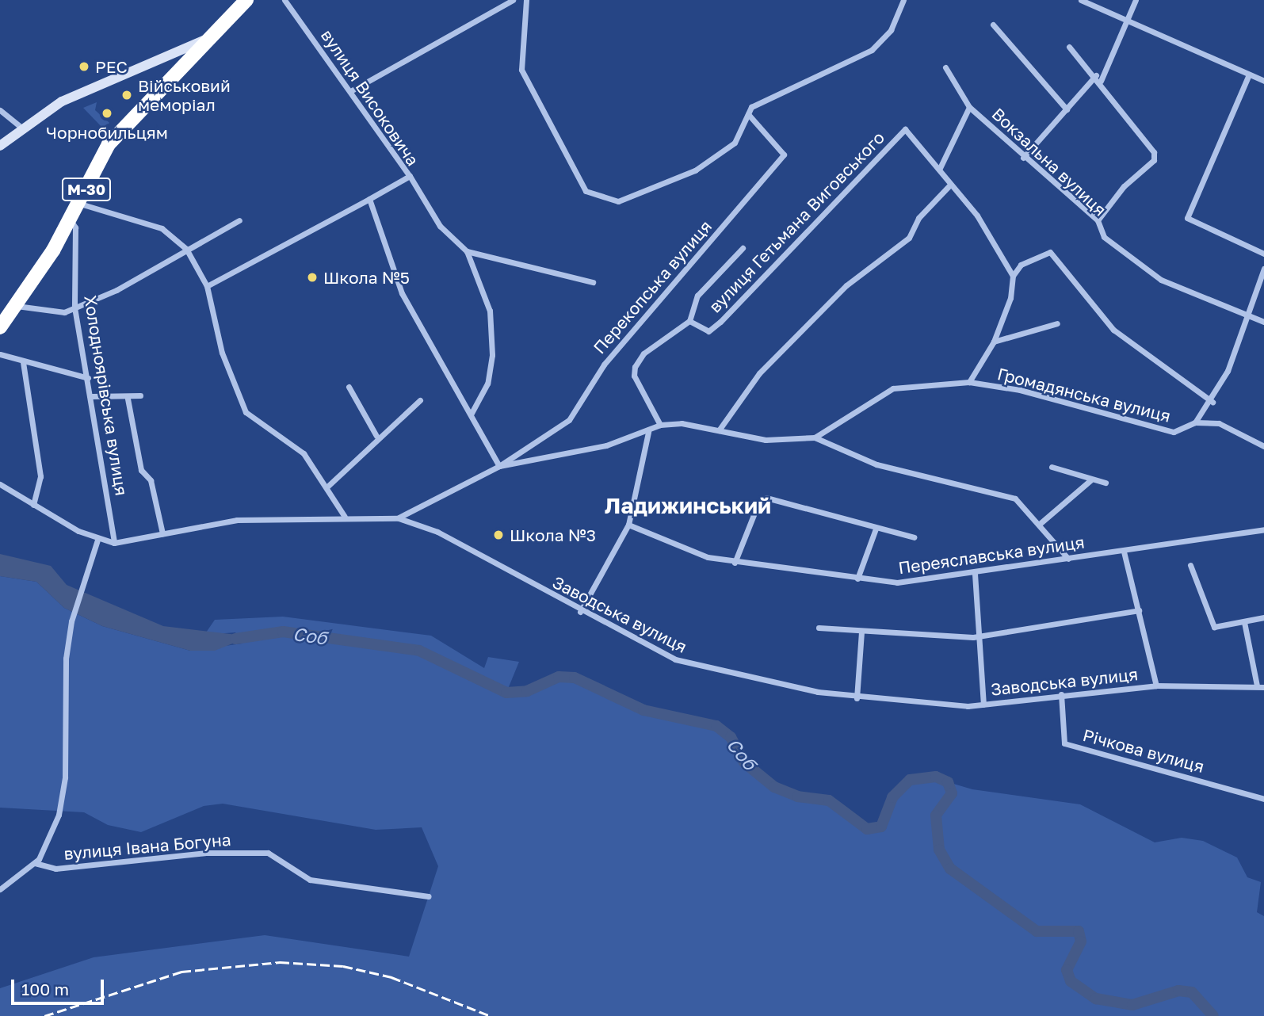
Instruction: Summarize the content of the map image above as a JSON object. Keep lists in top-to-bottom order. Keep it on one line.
{"streets":{"highway":["М-30"],"street":["вулиця Високовича","Вокзальна вулиця","вулиця Гетьмана Виговського","Перекопська вулиця","Громадянська вулиця","Холодноярівська вулиця","Переяславська вулиця","Заводська вулиця","Річкова вулиця","вулиця Івана Богуна"]},"crossings":[["М-30","Холодноярівська вулиця"],["Холодноярівська вулиця","Заводська вулиця"],["Заводська вулиця","Річкова вулиця"]],"districts":["Ладижинський"],"water":["Соб"],"places":["РЕС","Військовий меморіал","Чорнобильцям","Школа №5","Школа №3"],"scale_bar":"100 m"}
